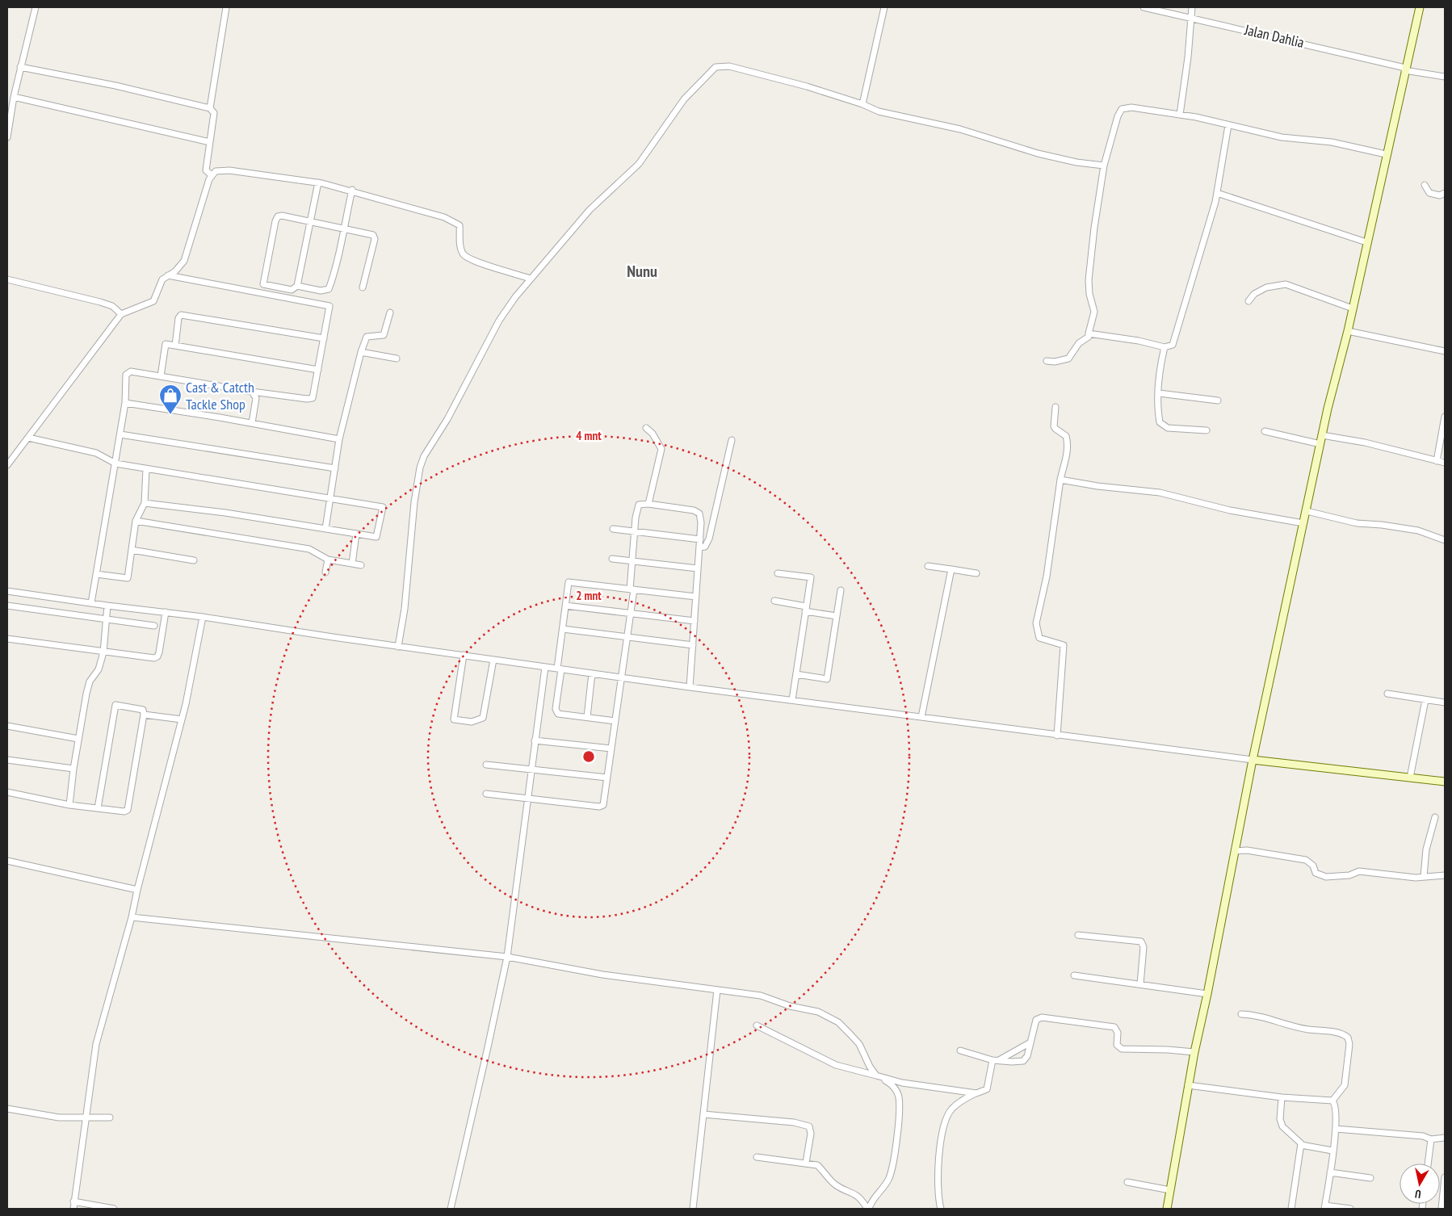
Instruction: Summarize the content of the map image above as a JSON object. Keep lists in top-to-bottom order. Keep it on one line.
{"streets":{"street":["Jalan Dahlia"]},"districts":["Nunu"],"places":{"shop":["Cast & Catcth Tackle Shop"]},"north":"bottom","rings":["4 mnt","2 mnt"]}
